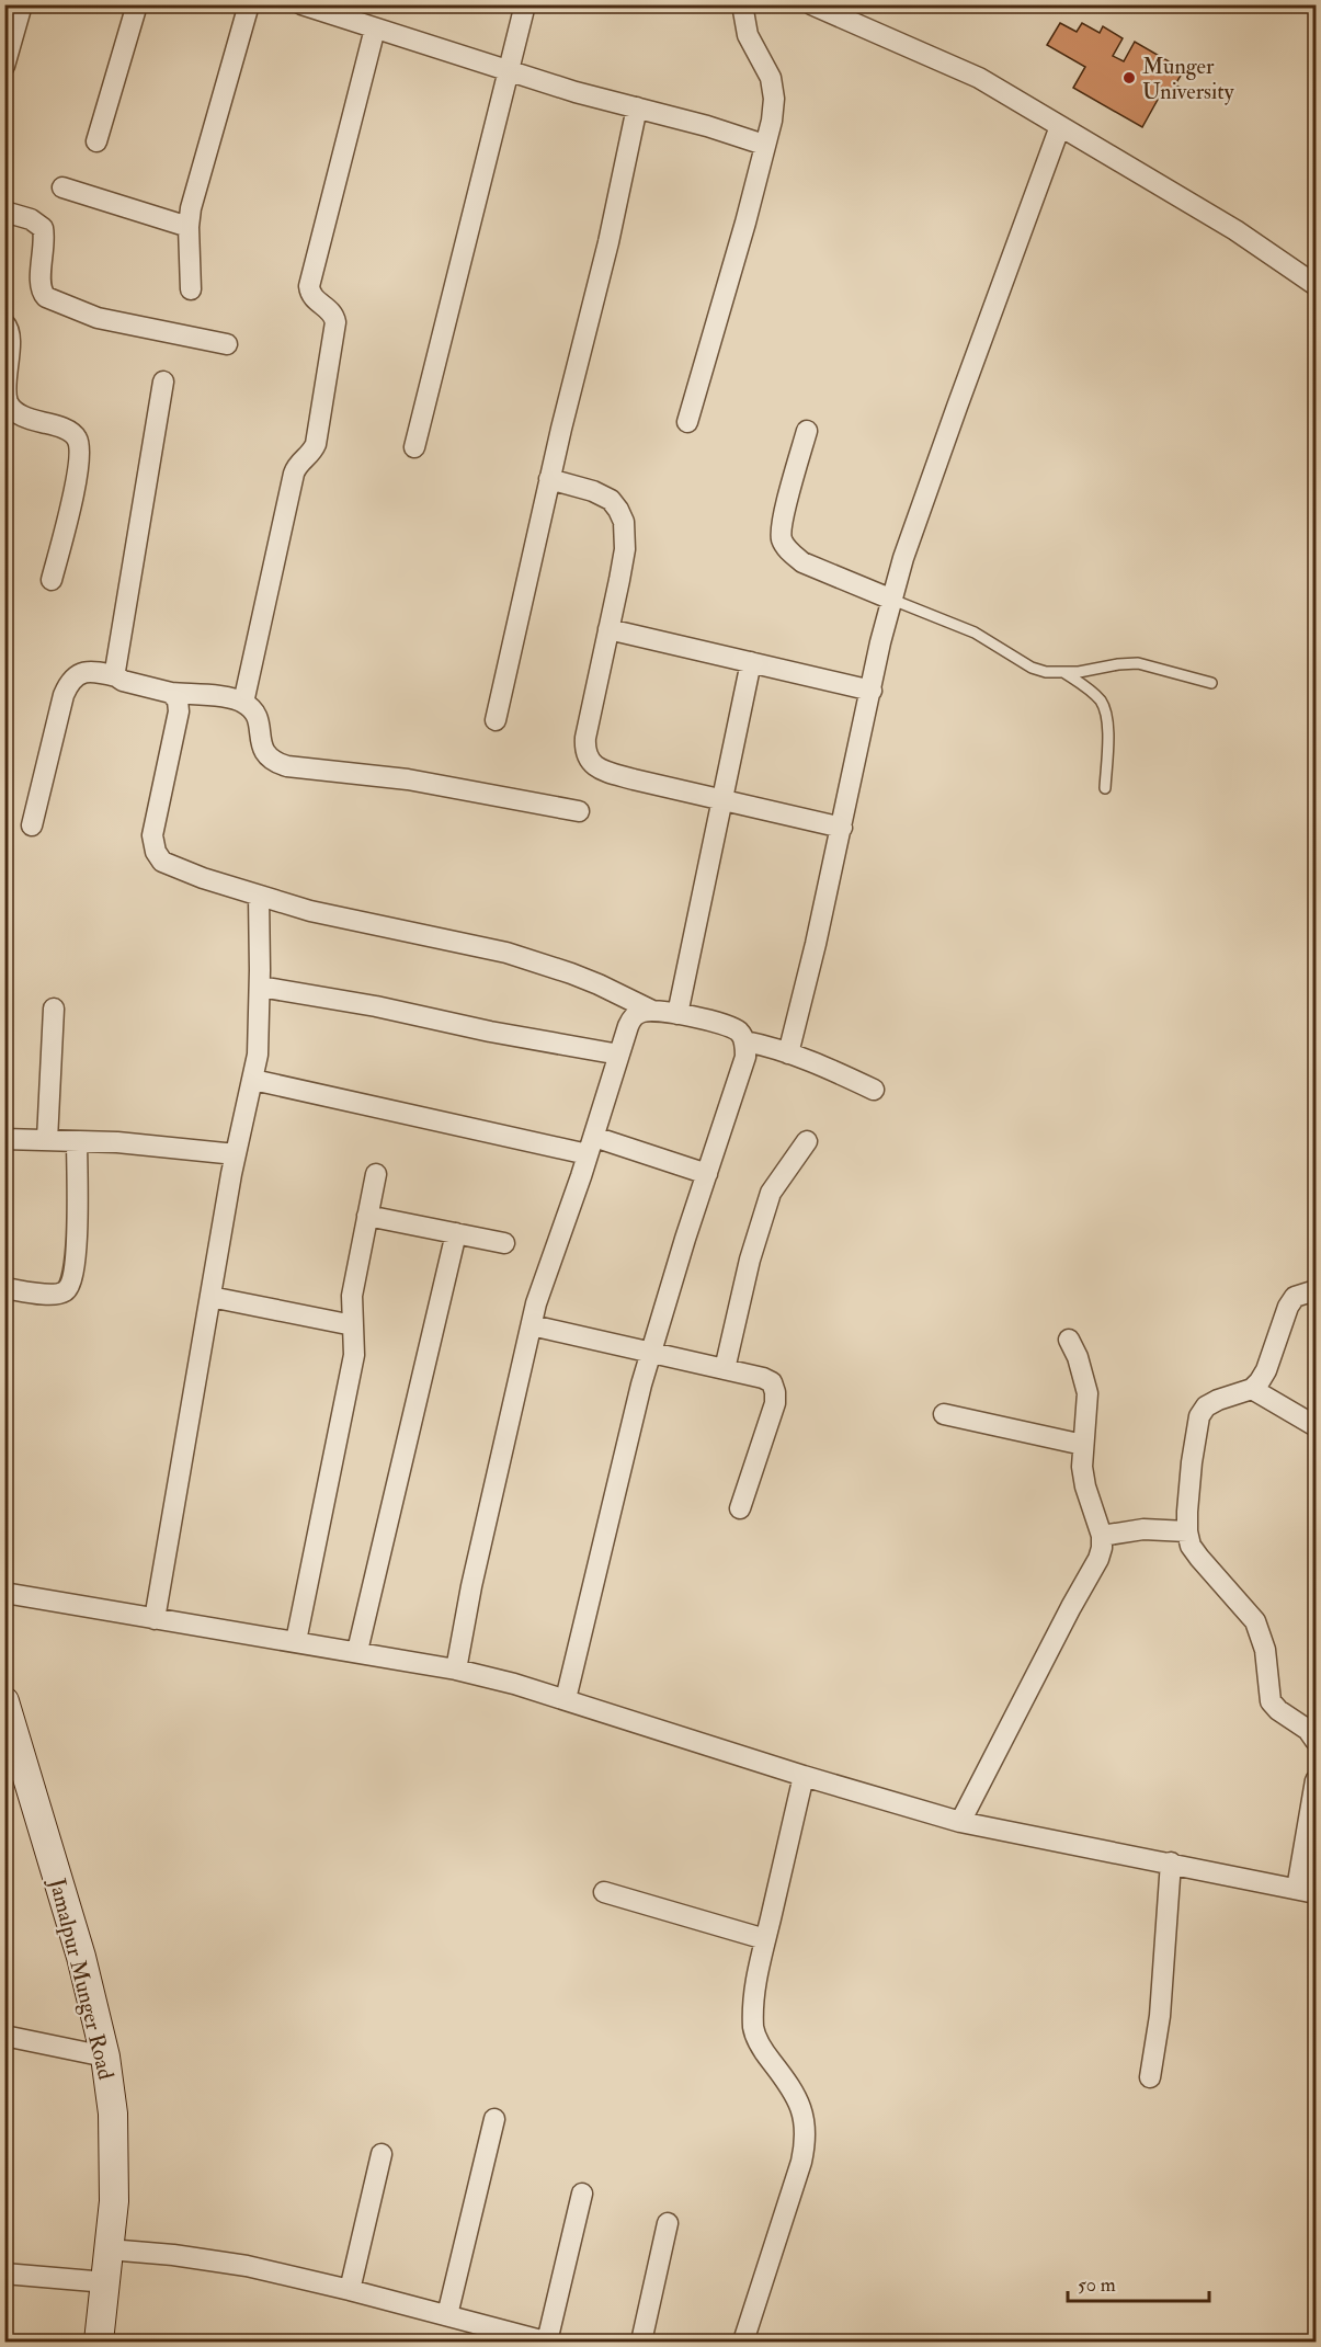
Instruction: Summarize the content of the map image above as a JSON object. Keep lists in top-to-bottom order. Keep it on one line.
{"streets":{"street":["Jamalpur Munger Road"]},"places":["Munger University"],"scale_bar":"50 m"}
